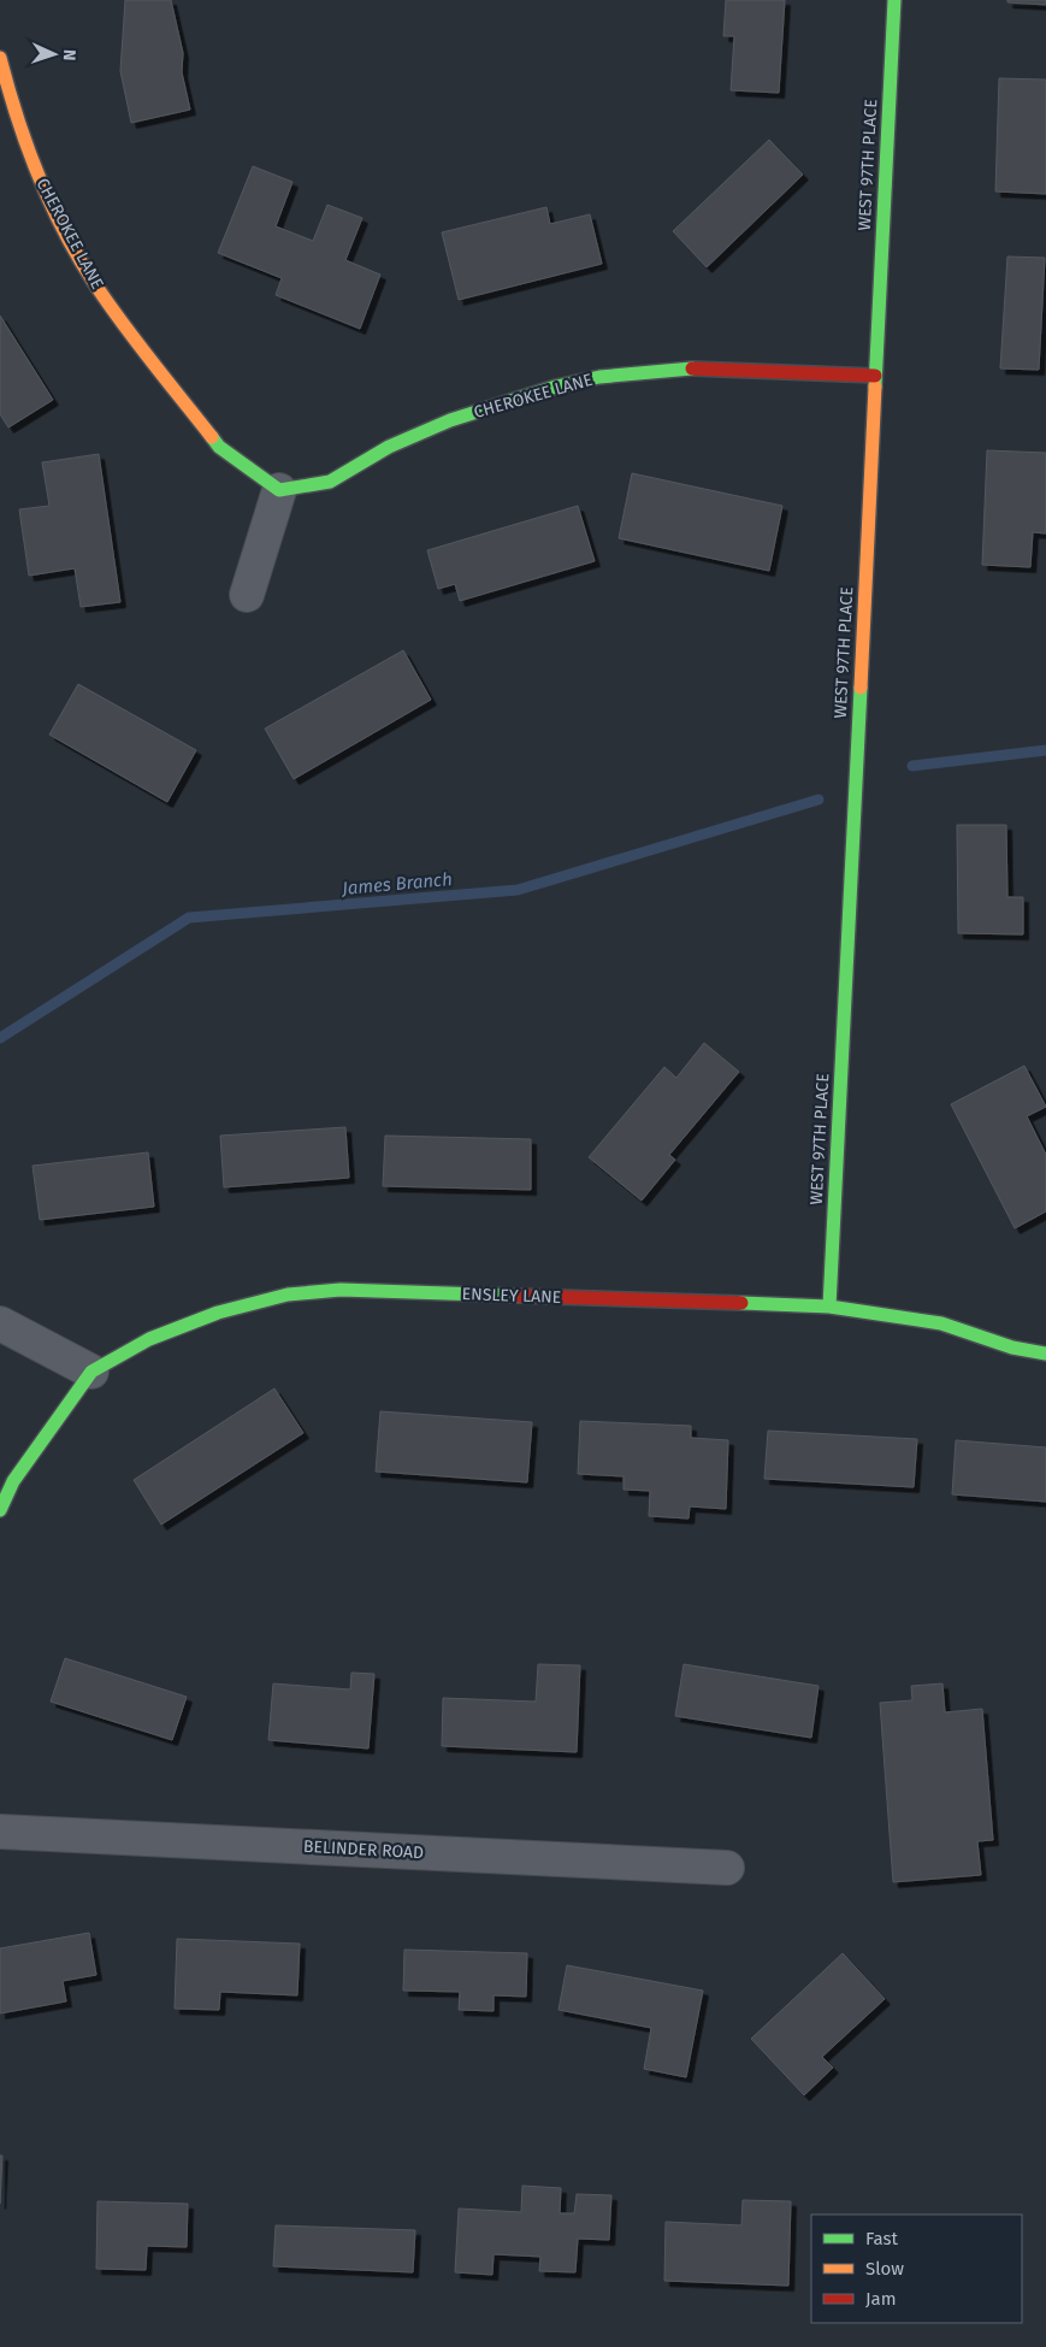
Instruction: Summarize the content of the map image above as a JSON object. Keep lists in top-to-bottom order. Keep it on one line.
{"streets":{"street":["WEST 97TH PLACE","CHEROKEE LANE","ENSLEY LANE","BELINDER ROAD"]},"crossings":[["WEST 97TH PLACE","CHEROKEE LANE"],["WEST 97TH PLACE","ENSLEY LANE"]],"water":["James Branch"],"legend":["Fast","Slow","Jam"],"north":"right"}
